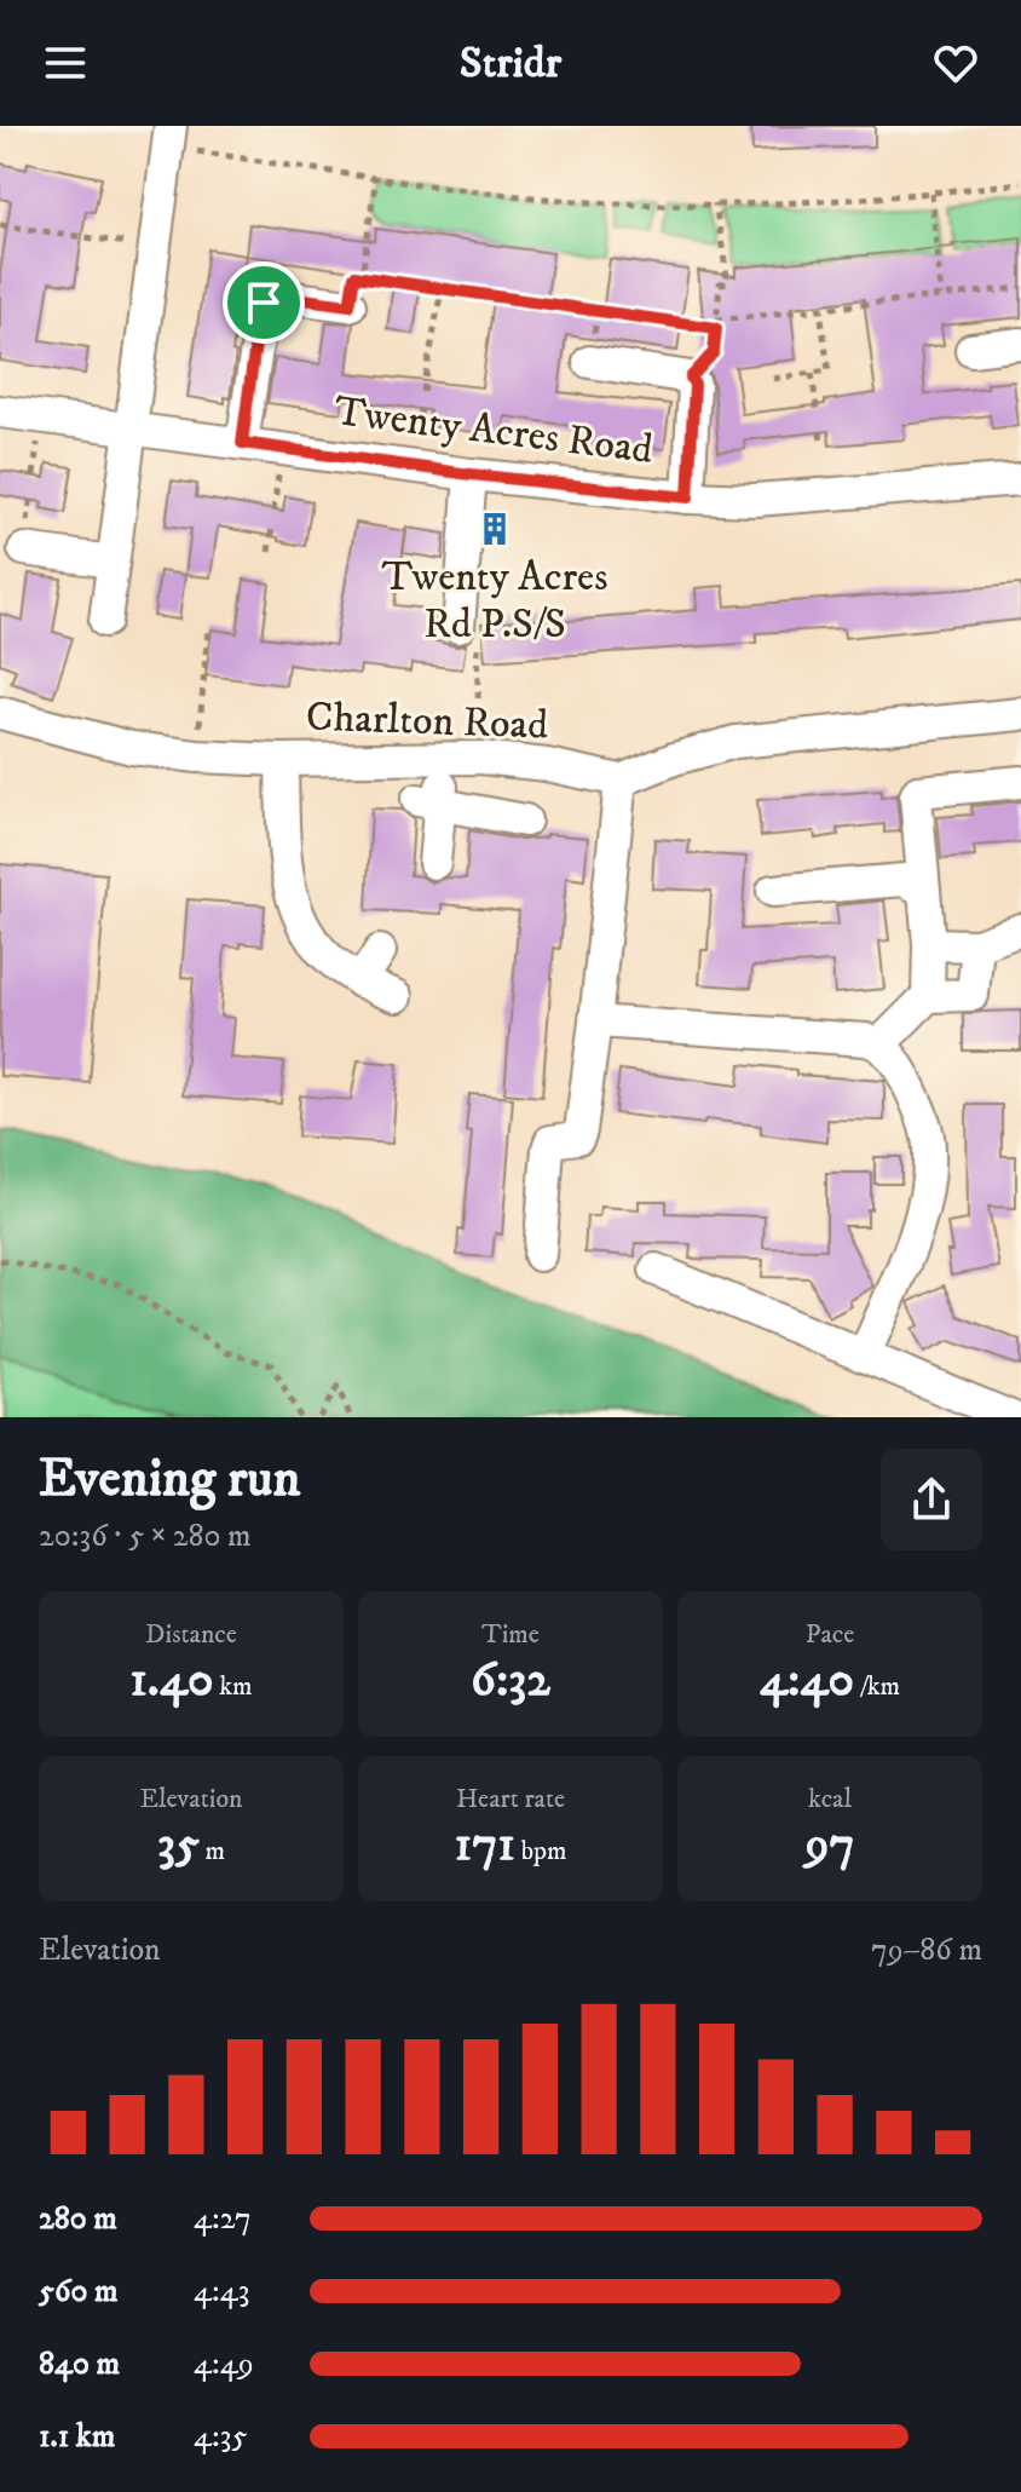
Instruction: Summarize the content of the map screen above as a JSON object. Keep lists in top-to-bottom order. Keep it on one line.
{"streets":{"street":["Twenty Acres Road","Charlton Road"]},"places":{"building":["Twenty Acres Rd P.S/S"]},"page":{"header":"Stridr","heading":["Evening run","20:36 · 5 × 280 m"],"stats":[["Distance","1.40 km"],["Time","6:32"],["Pace","4:40 /km"],["Elevation","35 m"],["Heart rate","171 bpm"],["kcal","97"]],"chart":["Elevation","79–86 m"],"list":[{"name":"280 m","note":"4:27"},{"name":"560 m","note":"4:43"},{"name":"840 m","note":"4:49"},{"name":"1.1 km","note":"4:35"}]}}
